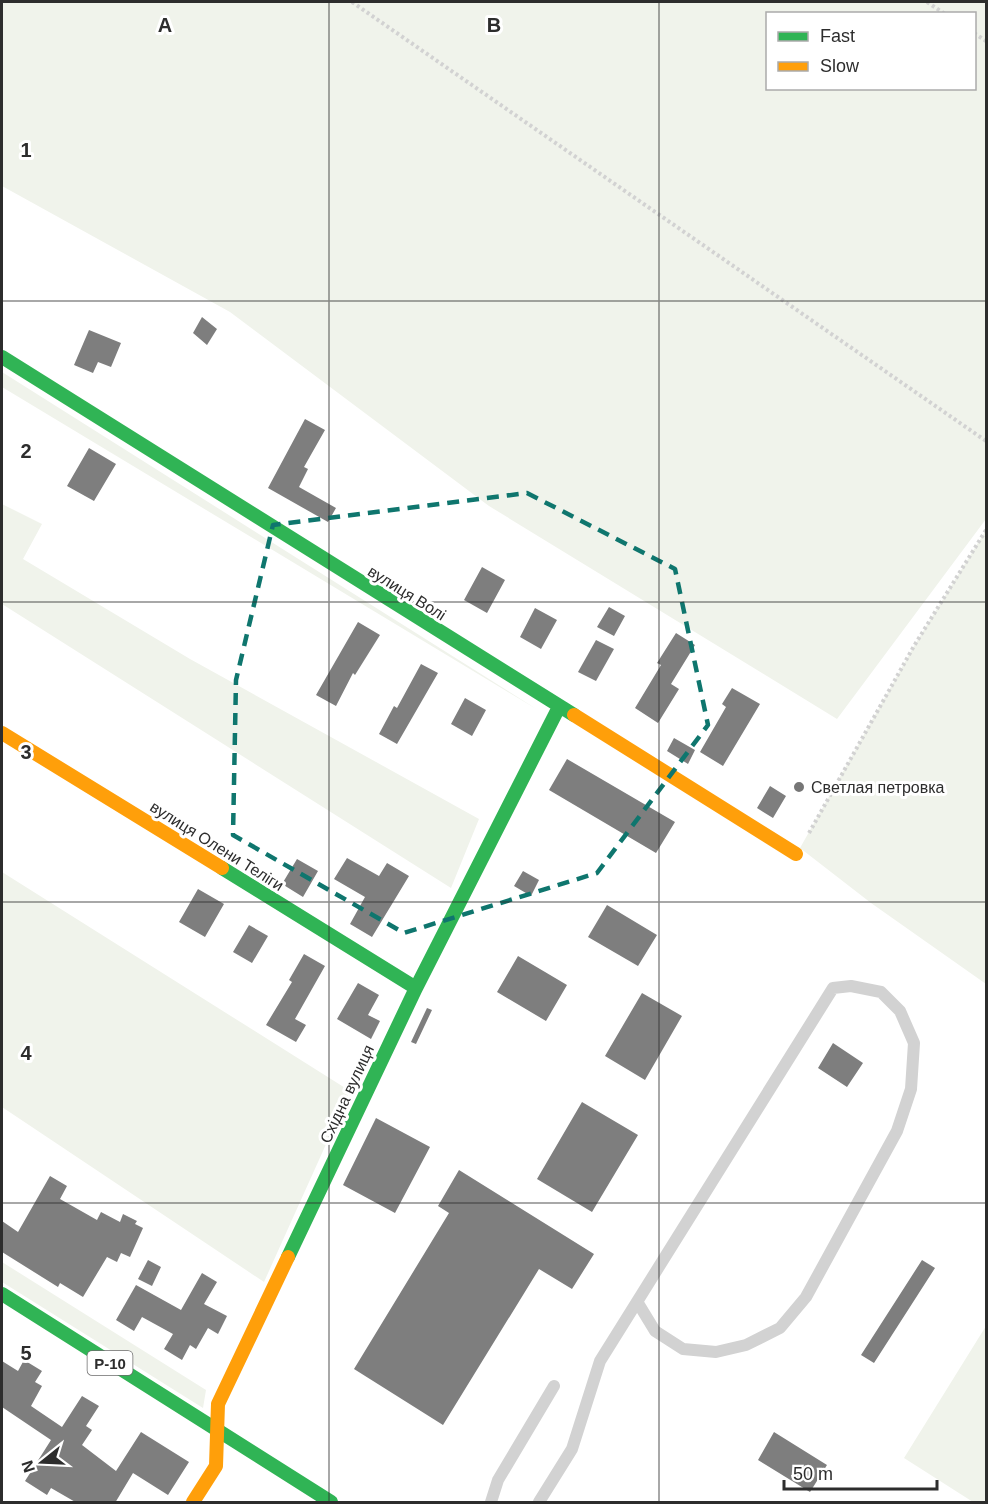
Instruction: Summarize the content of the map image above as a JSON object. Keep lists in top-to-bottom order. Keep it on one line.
{"streets":{"street":["вулиця Волі","вулиця Олени Теліги","Східна вулиця","Р-10"]},"crossings":[["вулиця Волі","Східна вулиця"],["вулиця Олени Теліги","Східна вулиця"],["Східна вулиця","Р-10"]],"places":["Светлая петровка"],"legend":["Fast","Slow"],"scale_bar":"50 m","north":"left","grid":{"columns":["A","B"],"rows":["1","2","3","4","5"]}}
